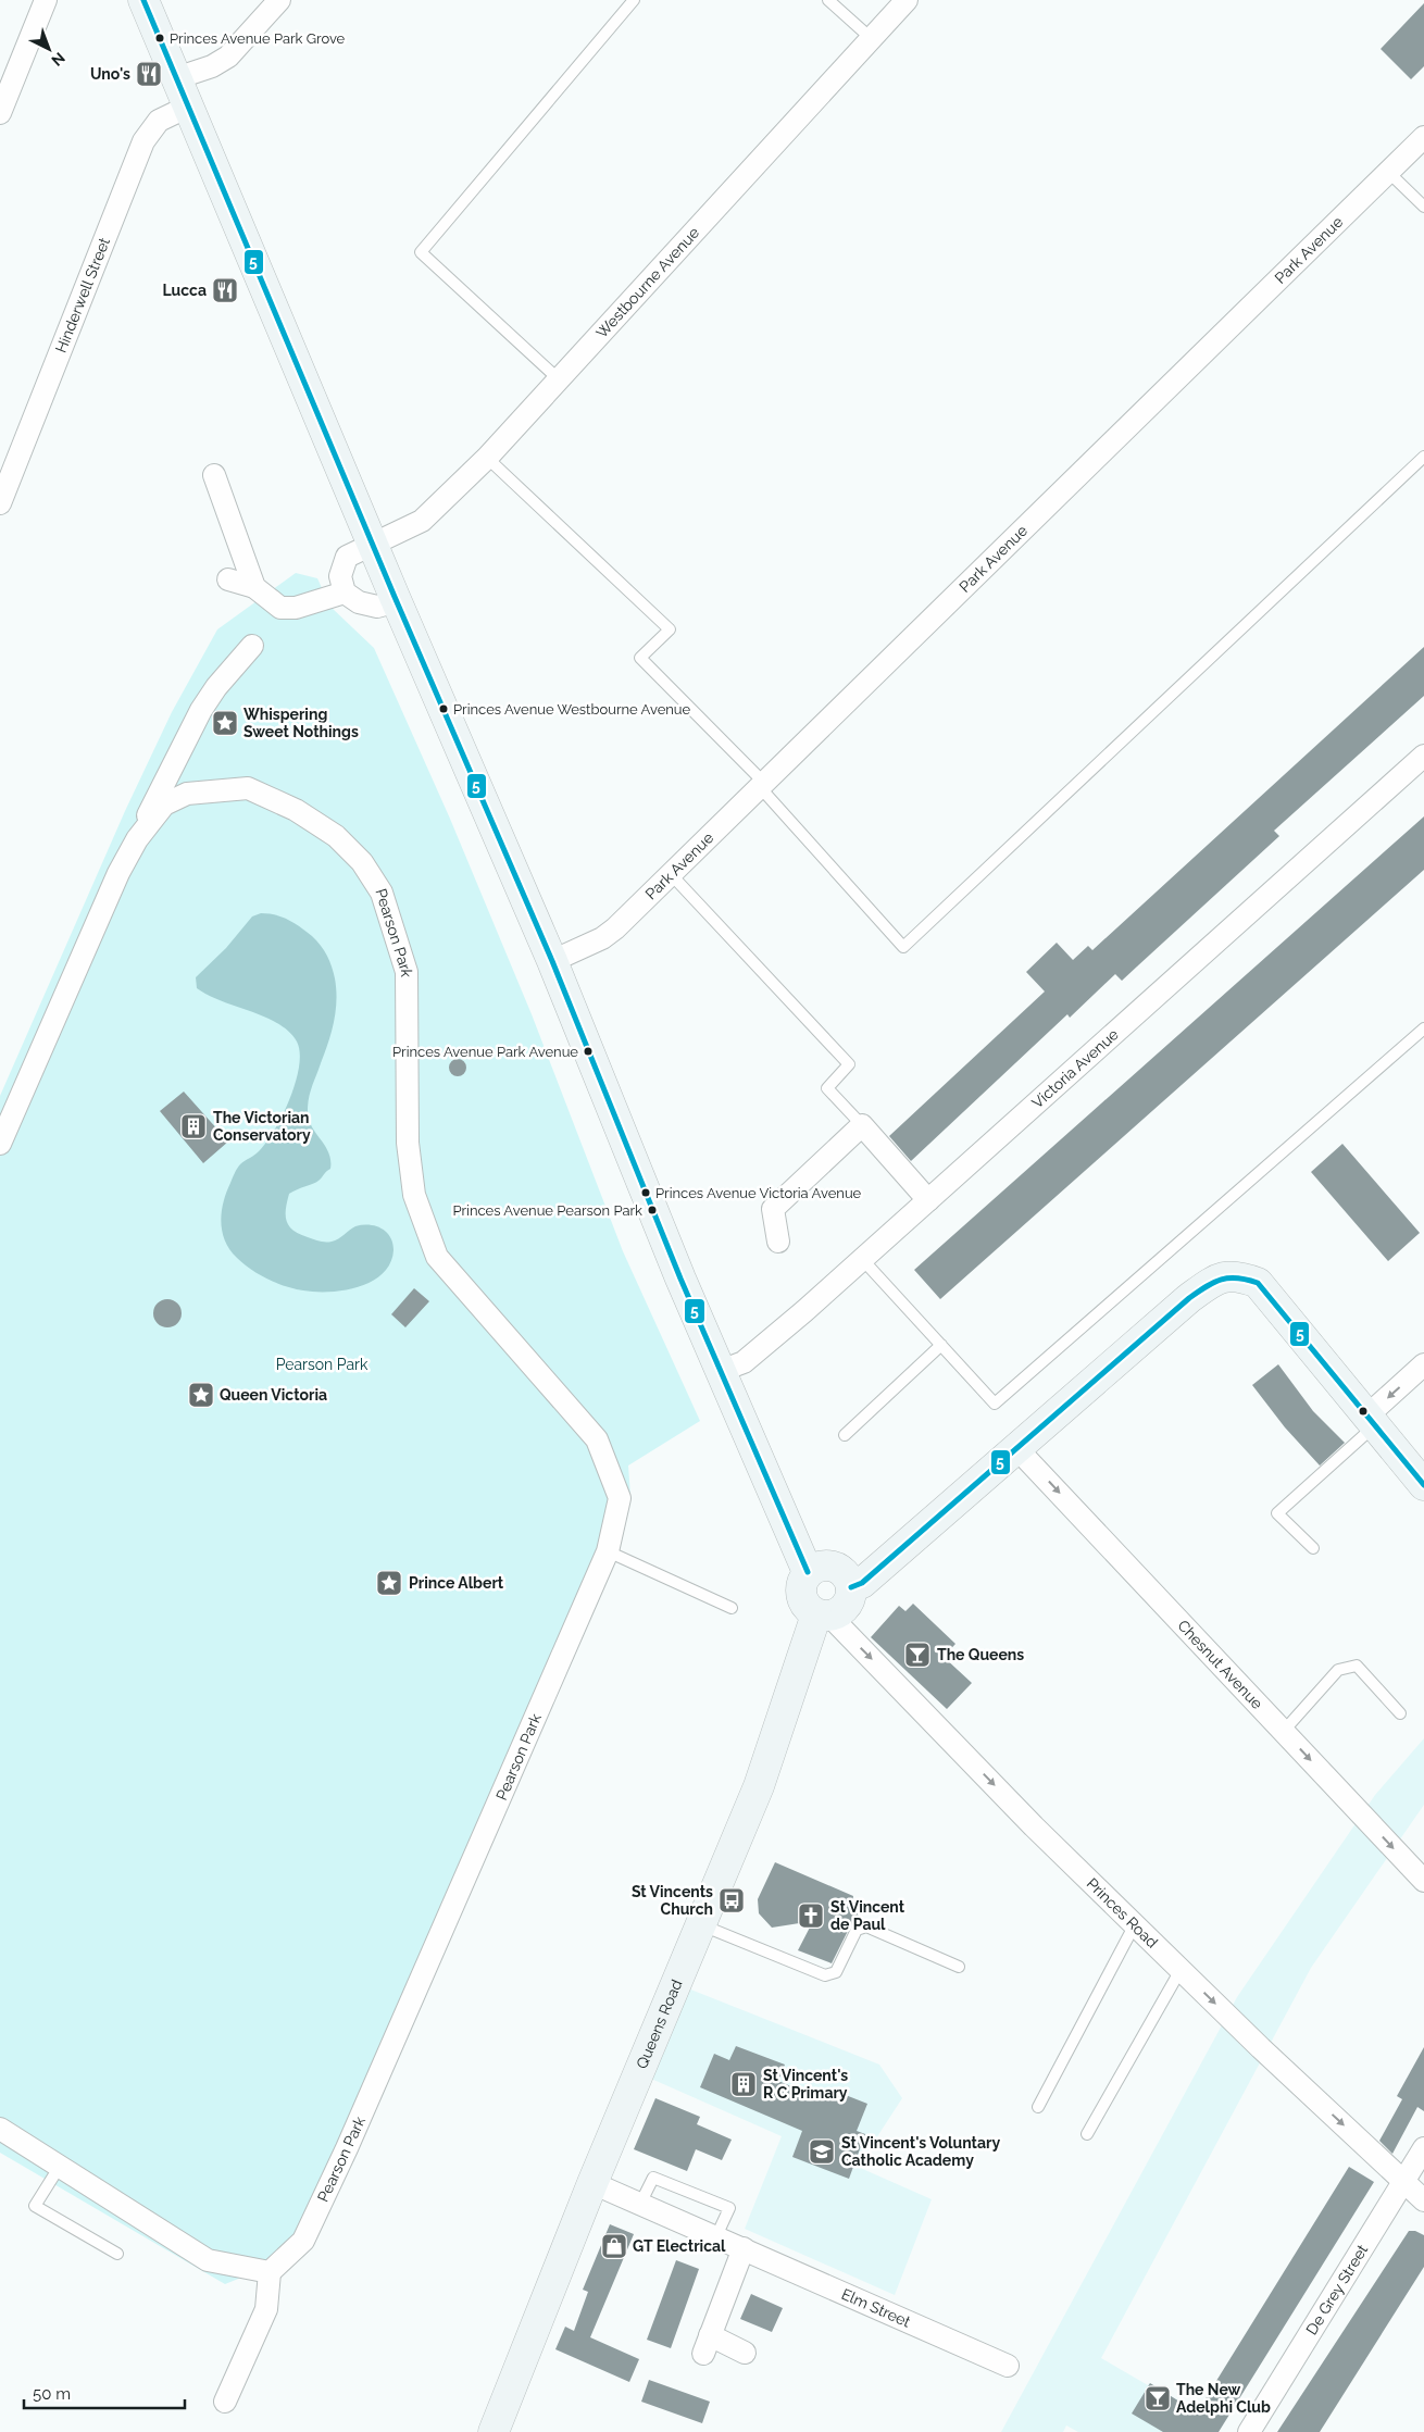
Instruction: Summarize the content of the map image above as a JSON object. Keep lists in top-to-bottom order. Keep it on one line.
{"streets":{"street":["Park Avenue","Westbourne Avenue","Hinderwell Street","Pearson Park","Victoria Avenue","Chesnut Avenue","Princes Road","Queens Road","De Grey Street","Elm Street"]},"crossings":[["Princes Road","Queens Road"],["Princes Road","De Grey Street"],["Queens Road","Elm Street"]],"one_way":["Chesnut Avenue","Princes Road"],"parks":["Pearson Park"],"places":{"other":["Princes Avenue Park Grove","Princes Avenue Westbourne Avenue","Princes Avenue Park Avenue","Princes Avenue Victoria Avenue","Princes Avenue Pearson Park"],"restaurant":["Uno's","Lucca"],"place":["Whispering Sweet Nothings","Queen Victoria","Prince Albert"],"building":["The Victorian Conservatory","St Vincent's R C Primary"],"bar":["The Queens","The New Adelphi Club"],"bus stop":["St Vincents Church"],"church":["St Vincent de Paul"],"school or university":["St Vincent's Voluntary Catholic Academy"],"shop":["GT Electrical"]},"lines":["transit line 5"],"scale_bar":"50 m","north":"bottom right"}
